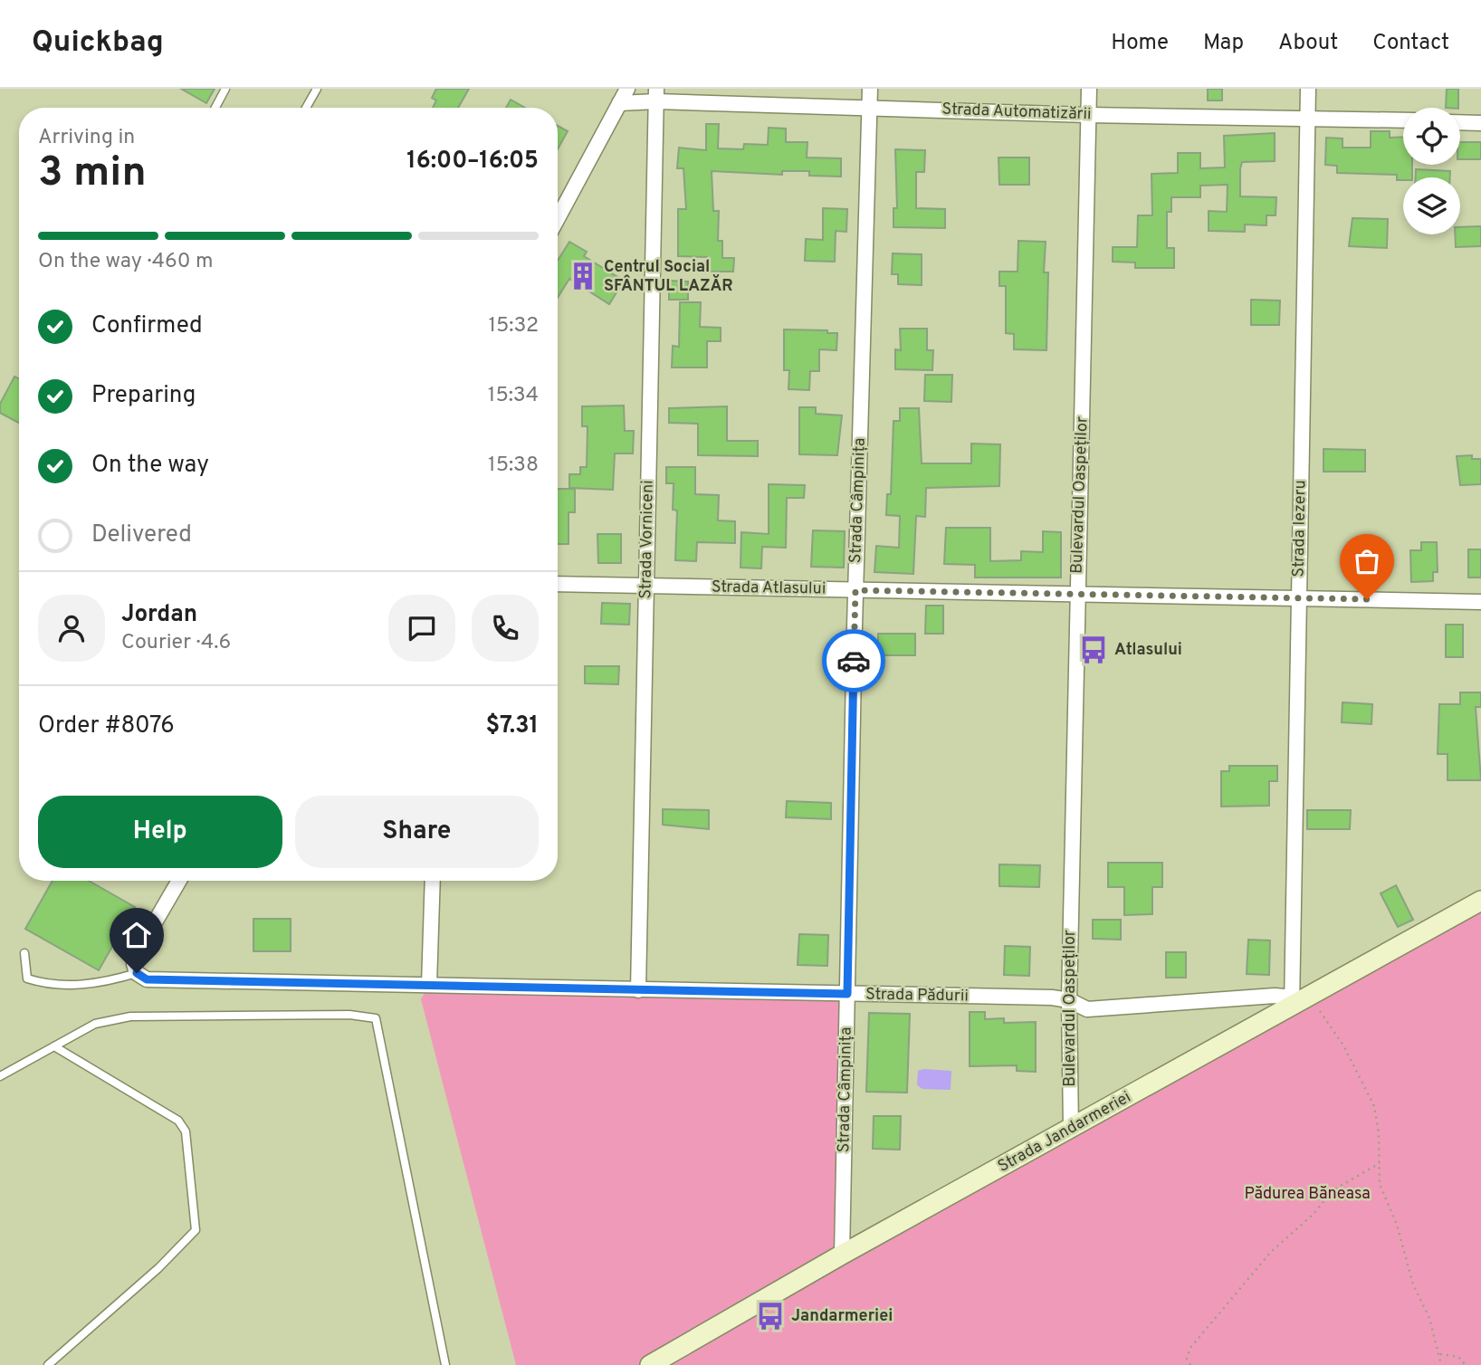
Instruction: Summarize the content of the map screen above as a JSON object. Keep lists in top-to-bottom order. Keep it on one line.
{"streets":{"street":["Strada Automatizării","Bulevardul Oaspeților","Strada Câmpinița","Strada Iezeru","Strada Vorniceni","Strada Atlasului","Strada Pădurii","Strada Jandarmeriei"]},"crossings":[["Strada Automatizării","Bulevardul Oaspeților"],["Strada Automatizării","Strada Câmpinița"],["Strada Automatizării","Strada Iezeru"],["Strada Automatizării","Strada Vorniceni"],["Bulevardul Oaspeților","Strada Atlasului"],["Bulevardul Oaspeților","Strada Pădurii"],["Bulevardul Oaspeților","Strada Jandarmeriei"],["Strada Câmpinița","Strada Atlasului"],["Strada Câmpinița","Strada Pădurii"],["Strada Câmpinița","Strada Jandarmeriei"],["Strada Iezeru","Strada Atlasului"],["Strada Iezeru","Strada Pădurii"],["Strada Iezeru","Strada Jandarmeriei"],["Strada Vorniceni","Strada Atlasului"],["Strada Vorniceni","Strada Pădurii"],["Strada Pădurii","Strada Jandarmeriei"]],"parks":["Pădurea Băneasa"],"places":{"building":["Centrul Social SFÂNTUL LAZĂR"],"bus stop":["Atlasului","Jandarmeriei"]},"page":{"header":"Quickbag","nav":["Home","Map","About","Contact"],"heading":["3 min","Arriving in","16:00–16:05"],"panel":["Jordan","Courier · 4.6","Order #8076","$7.31"],"bar":"On the way · 460 m","list":[["Confirmed","15:32"],["Preparing","15:34"],["On the way","15:38"],"Delivered"],"buttons":["Help","Share"]}}
